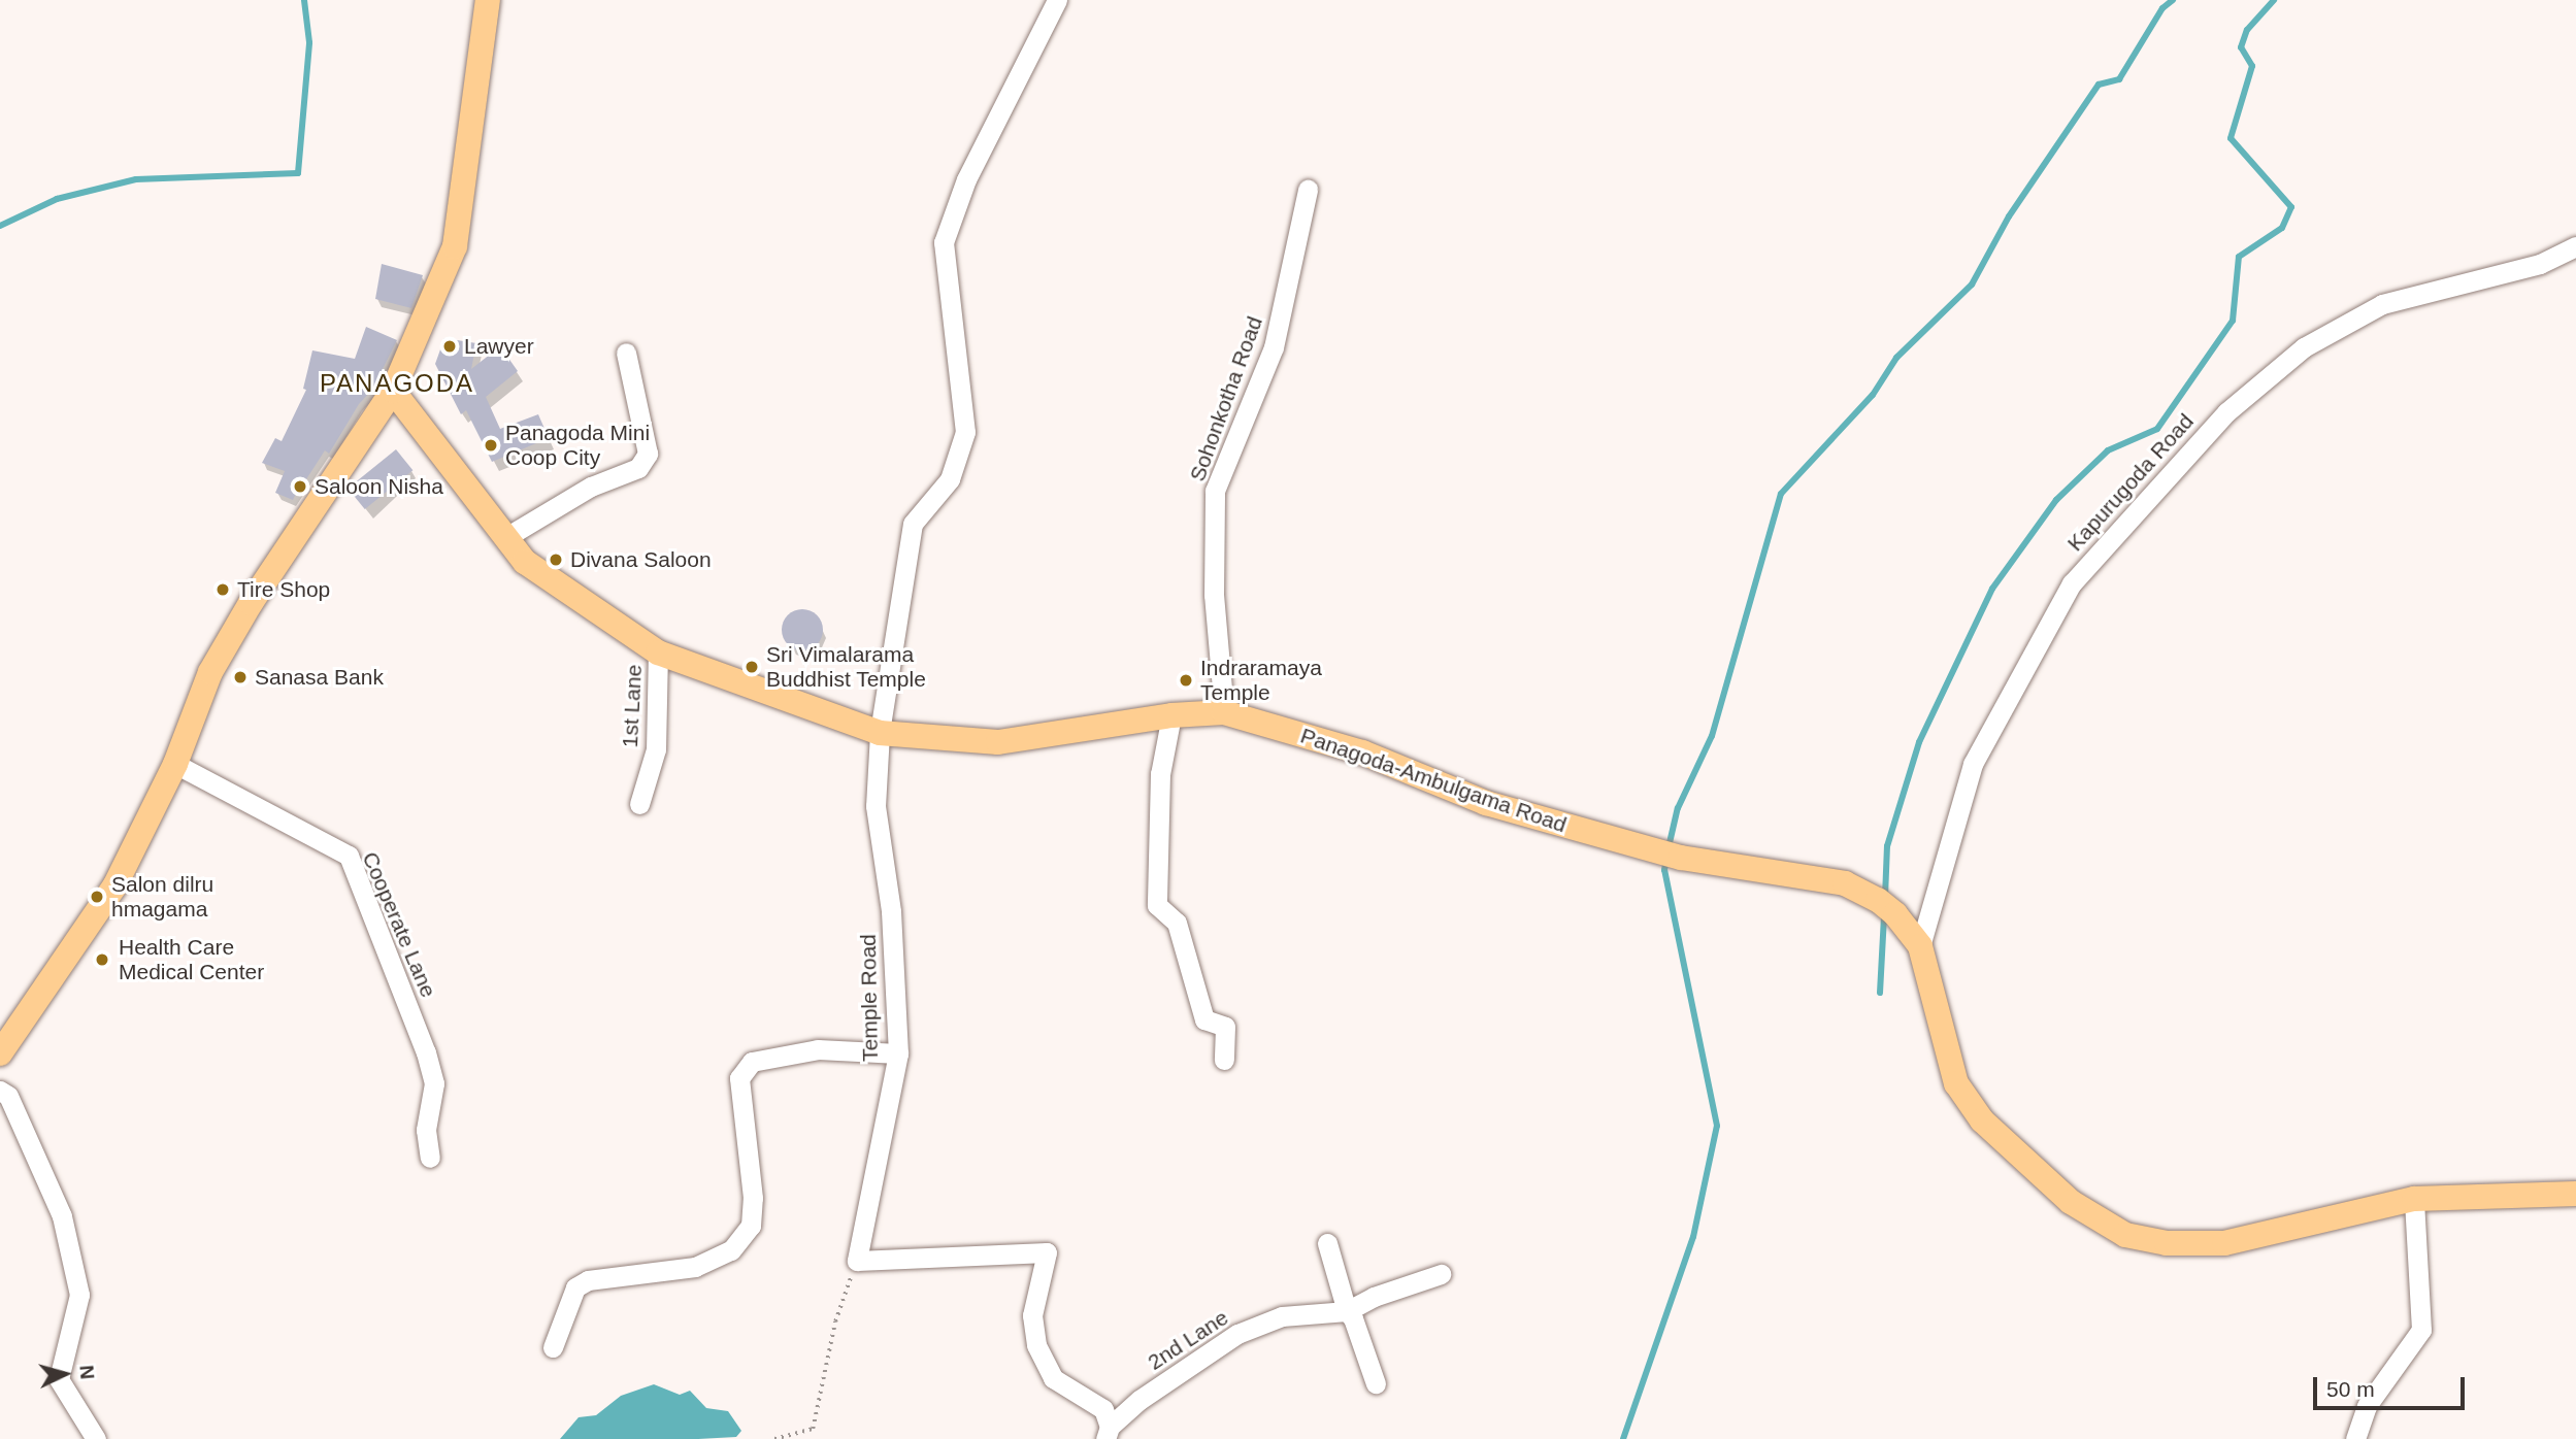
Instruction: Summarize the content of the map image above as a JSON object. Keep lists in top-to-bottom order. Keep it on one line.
{"streets":{"main road":["Panagoda-Ambulgama Road"],"street":["Sohonkotha Road","Kapurugoda Road","1st Lane","Cooperate Lane","Temple Road","2nd Lane"]},"crossings":[["Sohonkotha Road","Panagoda-Ambulgama Road"],["Kapurugoda Road","Panagoda-Ambulgama Road"],["1st Lane","Panagoda-Ambulgama Road"],["Panagoda-Ambulgama Road","Temple Road"]],"districts":["PANAGODA"],"places":["Lawyer","Panagoda Mini Coop City","Saloon Nisha","Divana Saloon","Tire Shop","Sri Vimalarama Buddhist Temple","Sanasa Bank","Indraramaya Temple","Salon dilru hmagama","Health Care Medical Center"],"scale_bar":"50 m","north":"right"}
